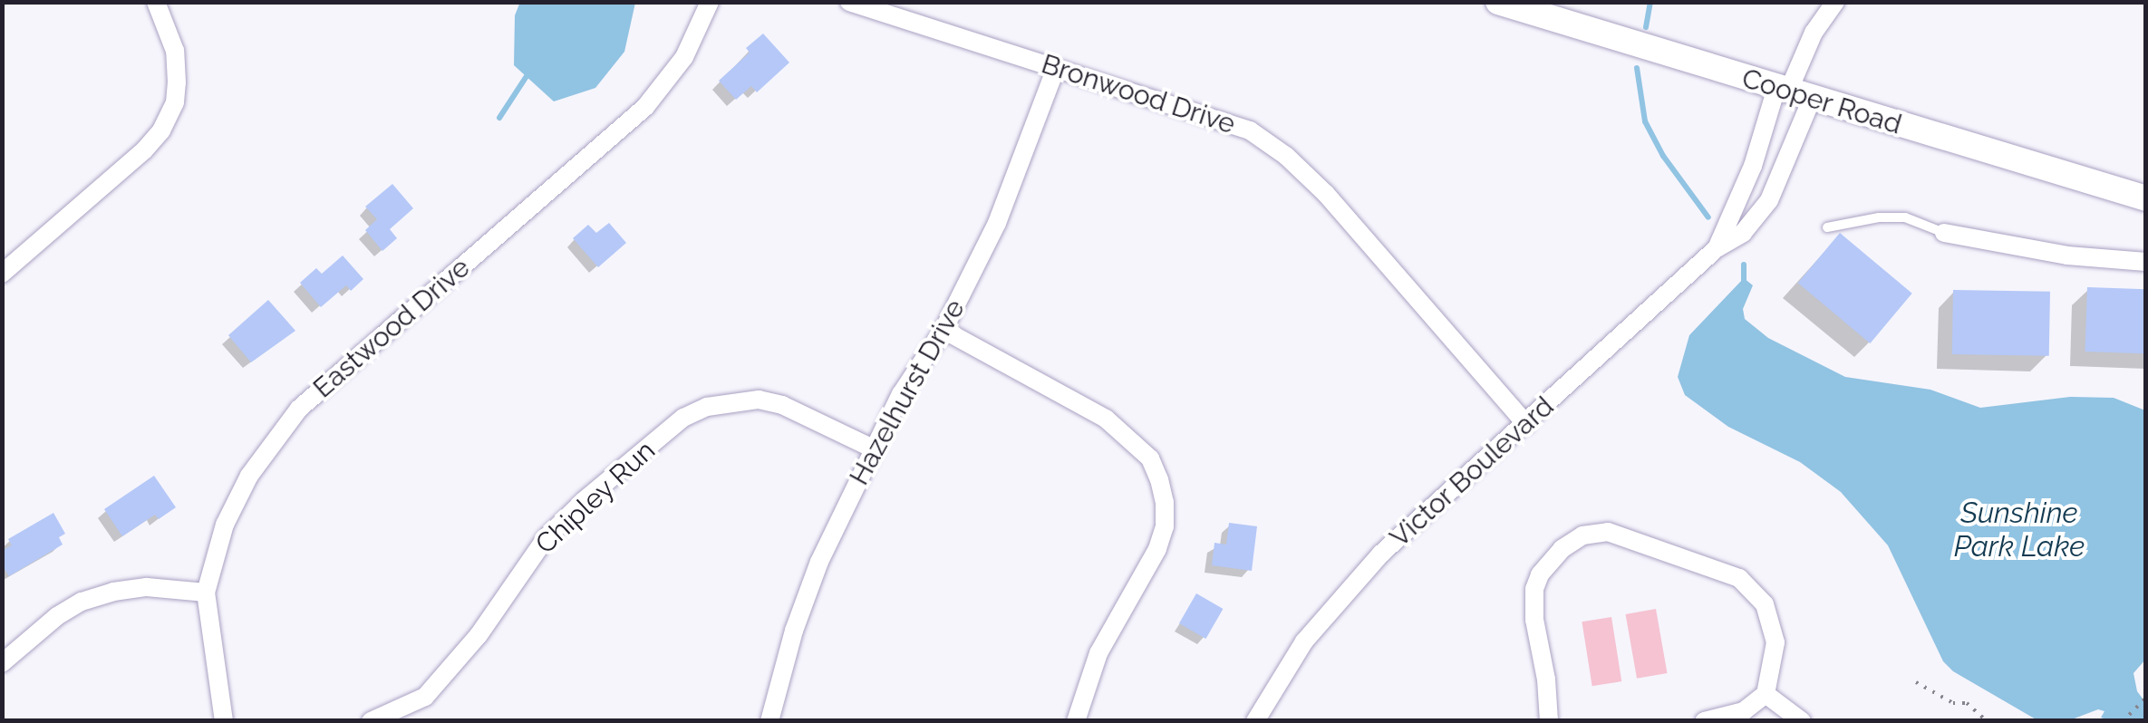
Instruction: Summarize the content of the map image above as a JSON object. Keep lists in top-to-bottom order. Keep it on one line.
{"streets":{"street":["Bronwood Drive","Cooper Road","Eastwood Drive","Hazelhurst Drive","Victor Boulevard","Chipley Run"]},"crossings":[["Bronwood Drive","Hazelhurst Drive"],["Bronwood Drive","Victor Boulevard"],["Cooper Road","Victor Boulevard"],["Hazelhurst Drive","Chipley Run"]],"water":["Sunshine Park Lake"]}
